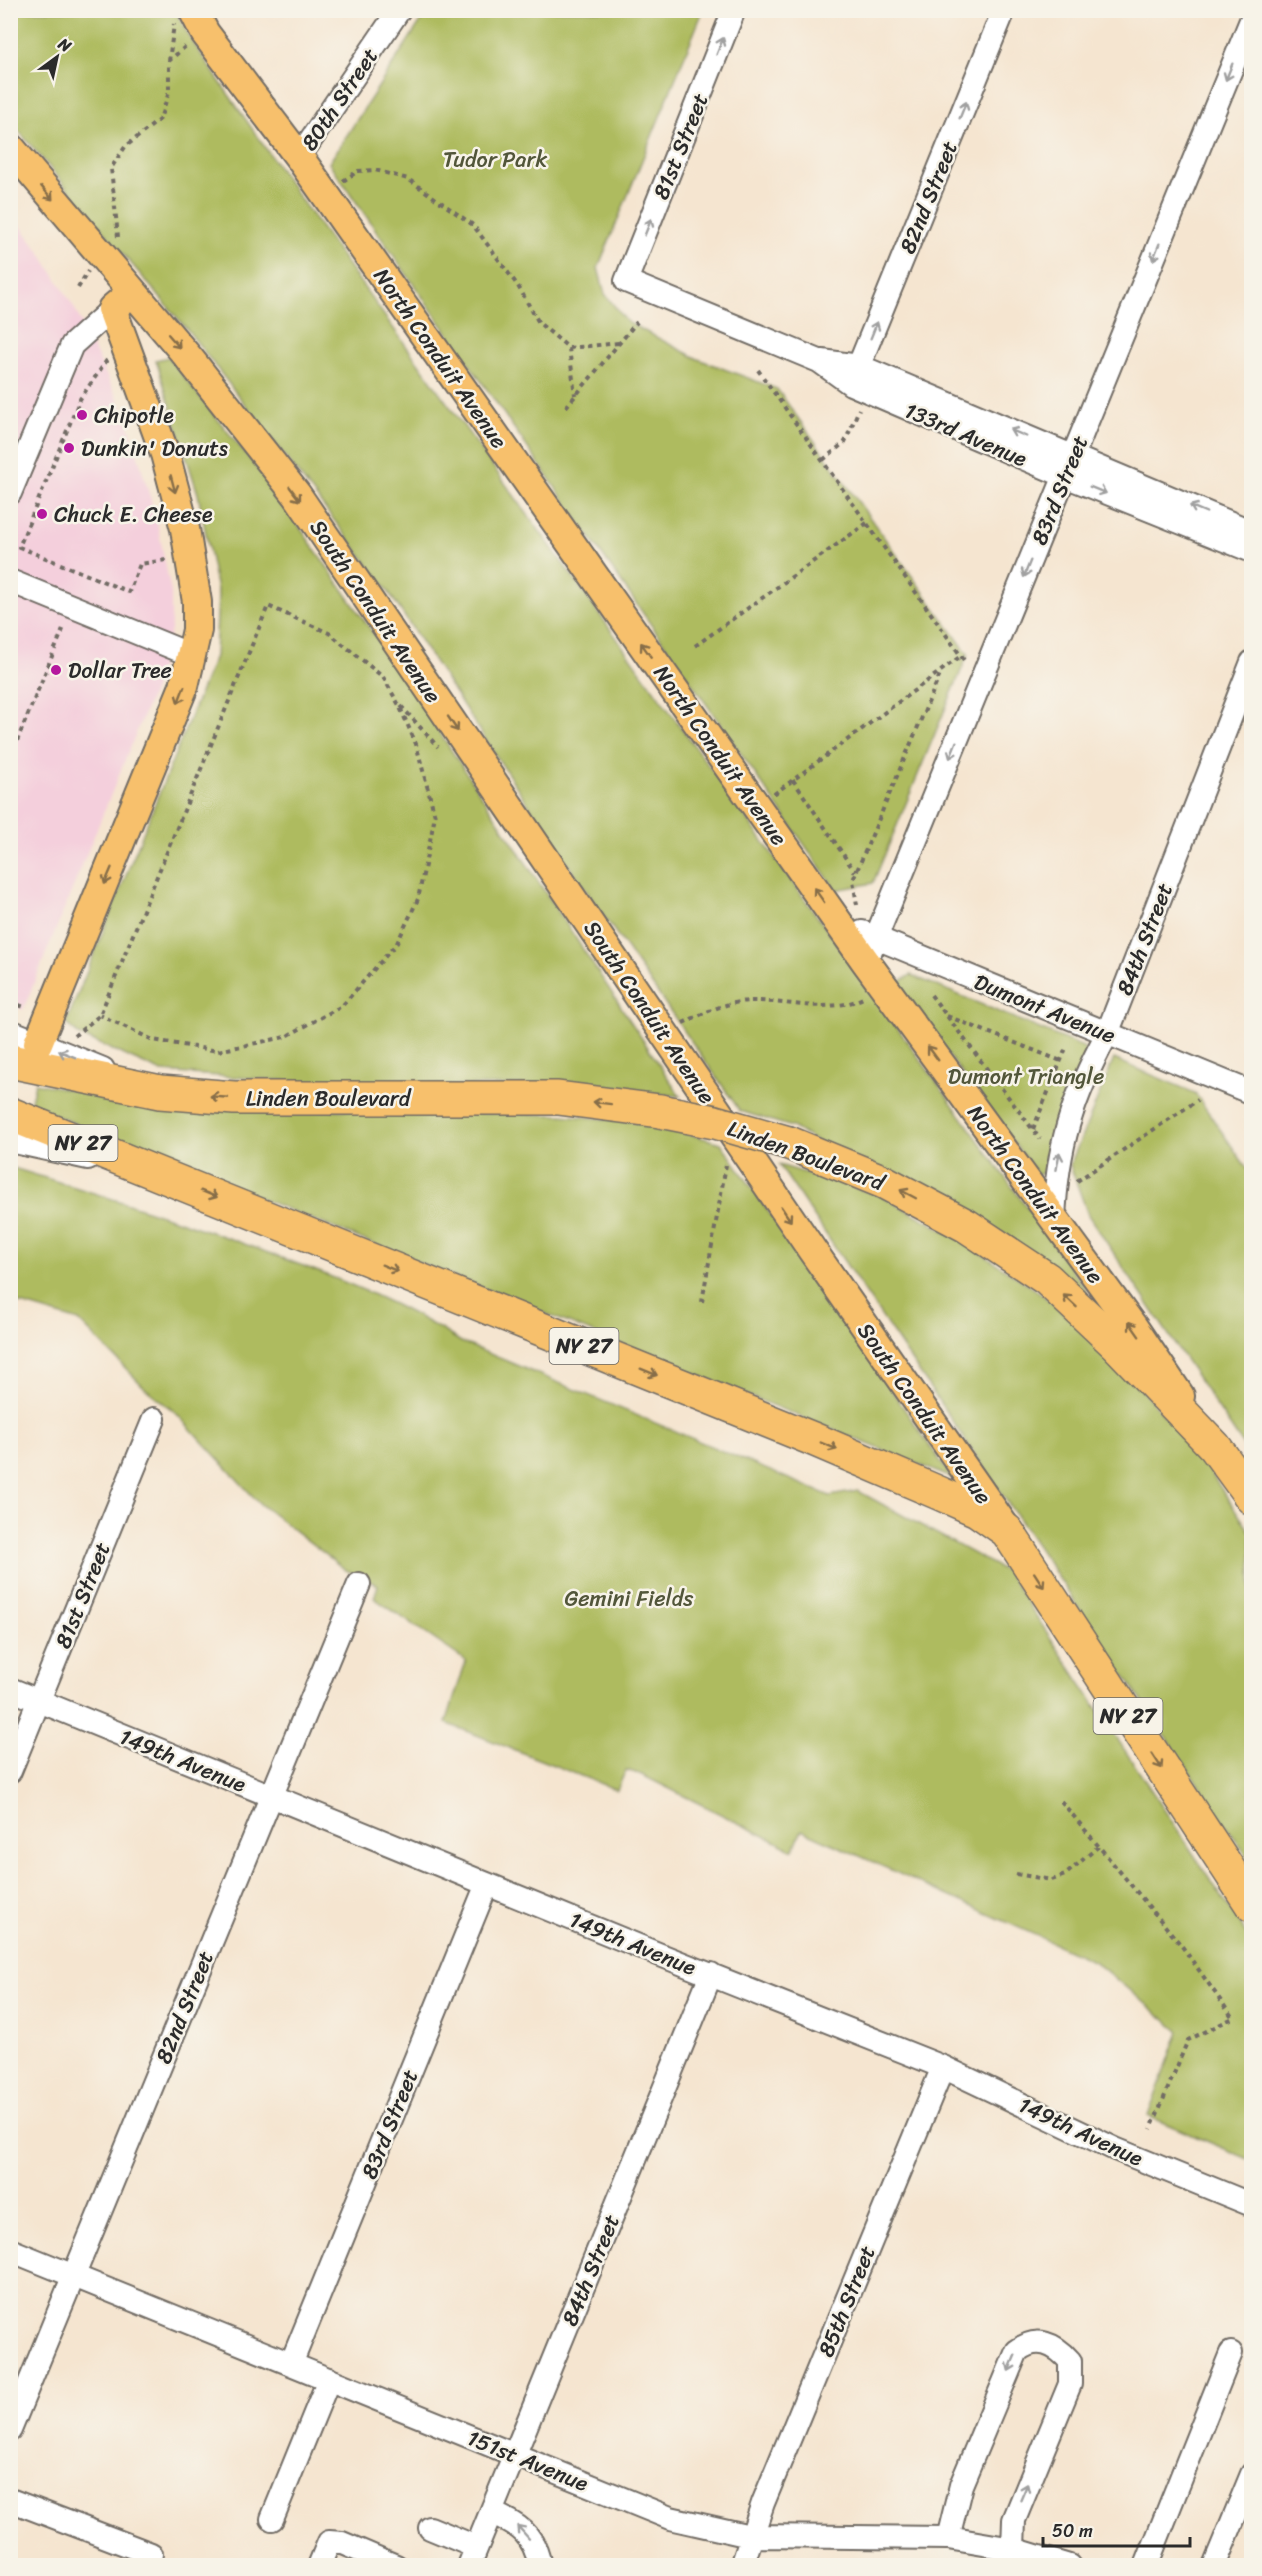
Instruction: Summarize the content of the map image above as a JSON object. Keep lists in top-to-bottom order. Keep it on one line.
{"streets":{"highway":["North Conduit Avenue","South Conduit Avenue","Linden Boulevard","NY 27"],"street":["80th Street","81st Street","82nd Street","133rd Avenue","83rd Street","84th Street","Dumont Avenue","149th Avenue","85th Street","151st Avenue"]},"crossings":[["80th Street","North Conduit Avenue"],["81st Street","133rd Avenue"],["81st Street","149th Avenue"],["82nd Street","133rd Avenue"],["82nd Street","149th Avenue"],["82nd Street","151st Avenue"],["North Conduit Avenue","83rd Street"],["North Conduit Avenue","84th Street"],["North Conduit Avenue","Dumont Avenue"],["North Conduit Avenue","Linden Boulevard"],["133rd Avenue","83rd Street"],["83rd Street","Dumont Avenue"],["83rd Street","149th Avenue"],["83rd Street","151st Avenue"],["South Conduit Avenue","NY 27"],["84th Street","Dumont Avenue"],["84th Street","149th Avenue"],["84th Street","151st Avenue"],["149th Avenue","85th Street"],["85th Street","151st Avenue"]],"one_way":["81st Street","North Conduit Avenue","83rd Street","South Conduit Avenue"],"parks":["Tudor Park","Dumont Triangle","Gemini Fields"],"places":["Chipotle","Dunkin' Donuts","Chuck E. Cheese","Dollar Tree"],"scale_bar":"50 m","north":"top right"}
